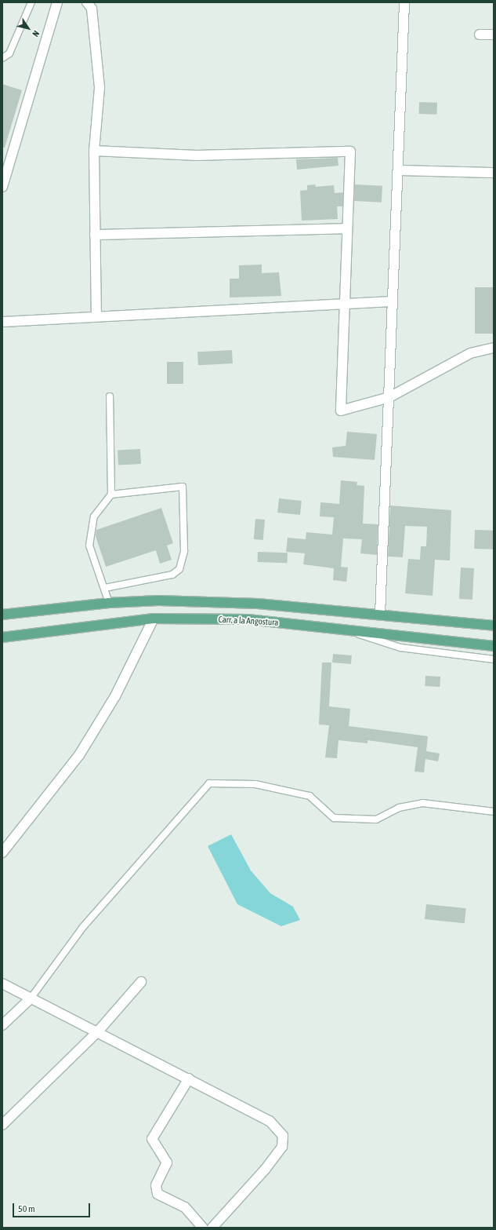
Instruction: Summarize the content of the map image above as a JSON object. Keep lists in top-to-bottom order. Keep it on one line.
{"streets":{"main road":["Carr. a la Angostura"]},"scale_bar":"50 m","north":"bottom right"}
